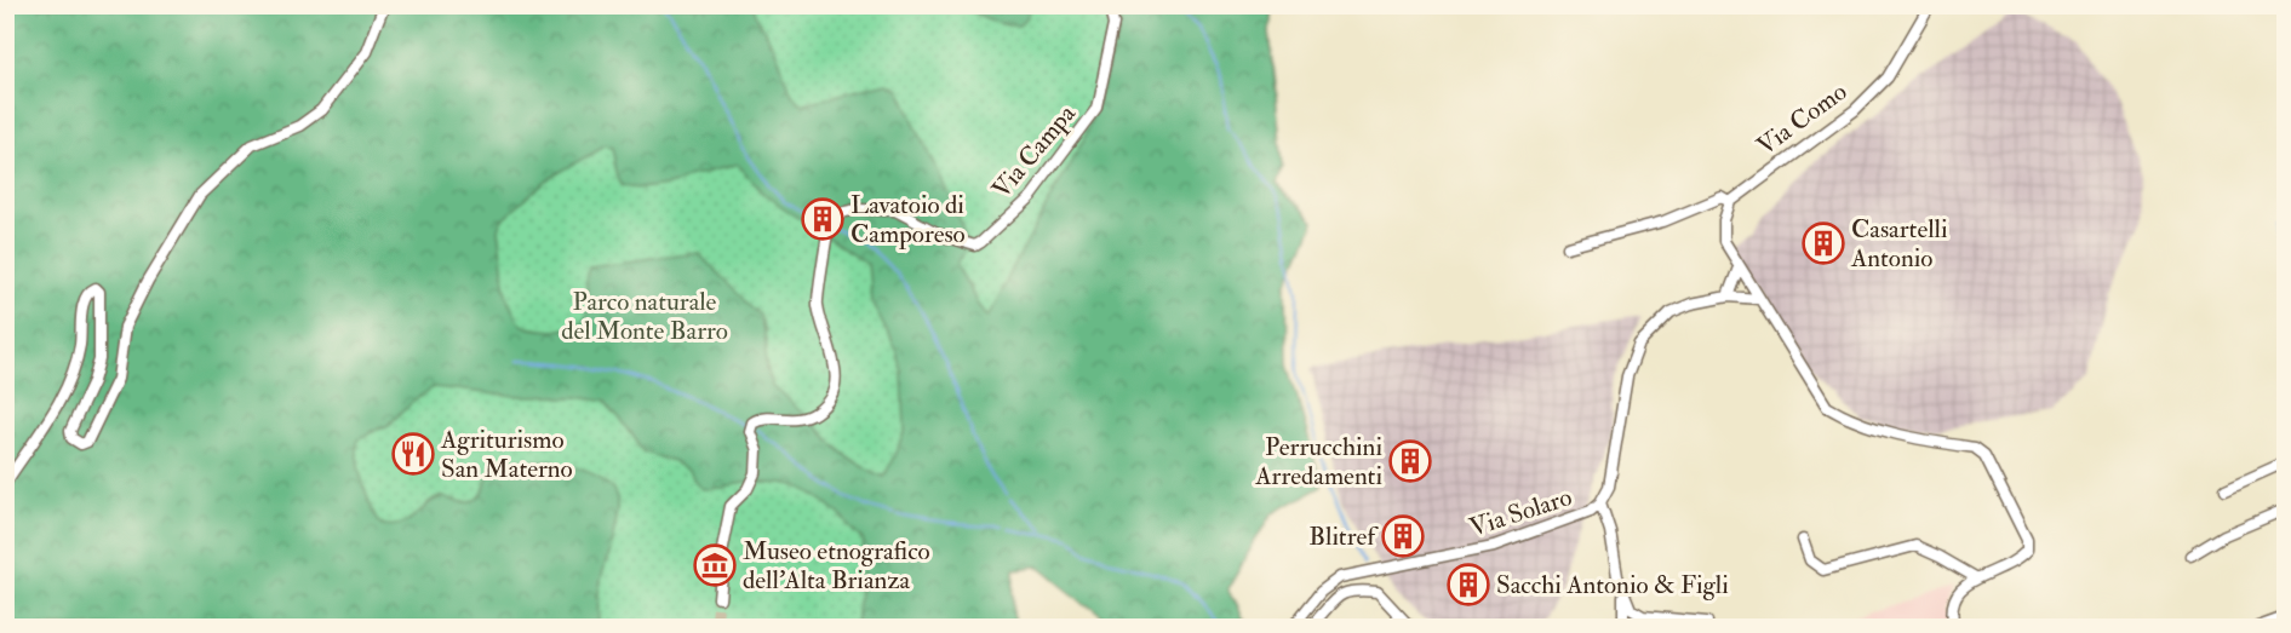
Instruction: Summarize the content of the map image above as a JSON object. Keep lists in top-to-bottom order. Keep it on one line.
{"streets":{"street":["Via Como","Via Campa","Via Solaro"]},"parks":["Parco naturale del Monte Barro"],"places":{"building":["Lavatoio di Camporeso","Casartelli Antonio","Perrucchini Arredamenti","Blitref","Sacchi Antonio & Figli"],"restaurant":["Agriturismo San Materno"],"museum":["Museo etnografico dell'Alta Brianza"]}}
